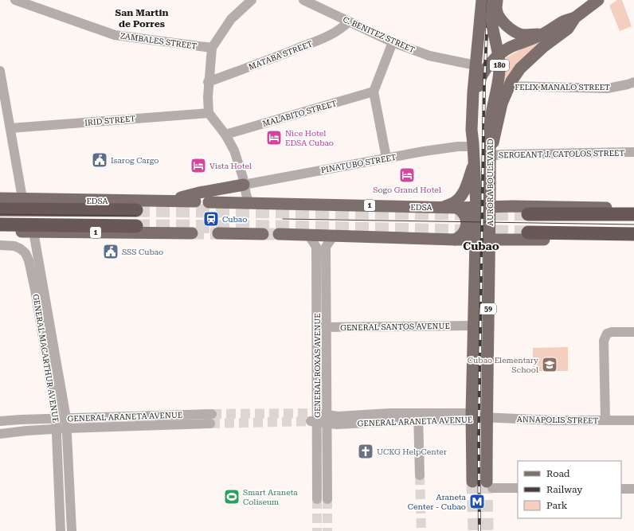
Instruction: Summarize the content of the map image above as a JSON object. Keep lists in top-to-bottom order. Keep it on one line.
{"streets":{"highway":["EDSA","1"],"main road":["180","AURORA BOULEVARD","59"],"street":["C. BENITEZ STREET","ZAMBALES STREET","MATABA STREET","FELIX MANALO STREET","MALABITO STREET","IRID STREET","SERGEANT J. CATOLOS STREET","PINATUBO STREET","GENERAL SANTOS AVENUE","GENERAL MACARTHUR AVENUE","GENERAL ROXAS AVENUE","GENERAL ARANETA AVENUE","ANNAPOLIS STREET"]},"crossings":[["C. BENITEZ STREET","MATABA STREET"],["C. BENITEZ STREET","AURORA BOULEVARD"],["SERGEANT J. CATOLOS STREET","AURORA BOULEVARD"],["PINATUBO STREET","AURORA BOULEVARD"],["AURORA BOULEVARD","EDSA"],["AURORA BOULEVARD","GENERAL SANTOS AVENUE"],["AURORA BOULEVARD","GENERAL ARANETA AVENUE"],["AURORA BOULEVARD","ANNAPOLIS STREET"],["1","GENERAL MACARTHUR AVENUE"],["GENERAL SANTOS AVENUE","GENERAL ROXAS AVENUE"],["GENERAL MACARTHUR AVENUE","GENERAL ARANETA AVENUE"],["GENERAL ROXAS AVENUE","GENERAL ARANETA AVENUE"],["GENERAL ARANETA AVENUE","ANNAPOLIS STREET"]],"districts":["San Martin de Porres","Cubao"],"places":{"hotel":["Nice Hotel EDSA Cubao","Vista Hotel","Sogo Grand Hotel"],"public building":["Isarog Cargo","SSS Cubao"],"station":["Cubao"],"school or university":["Cubao Elementary School"],"church":["UCKG HelpCenter"],"sports":["Smart Araneta Coliseum"],"metro station":["Araneta Center - Cubao"]},"legend":["Road","Railway","Park"]}
